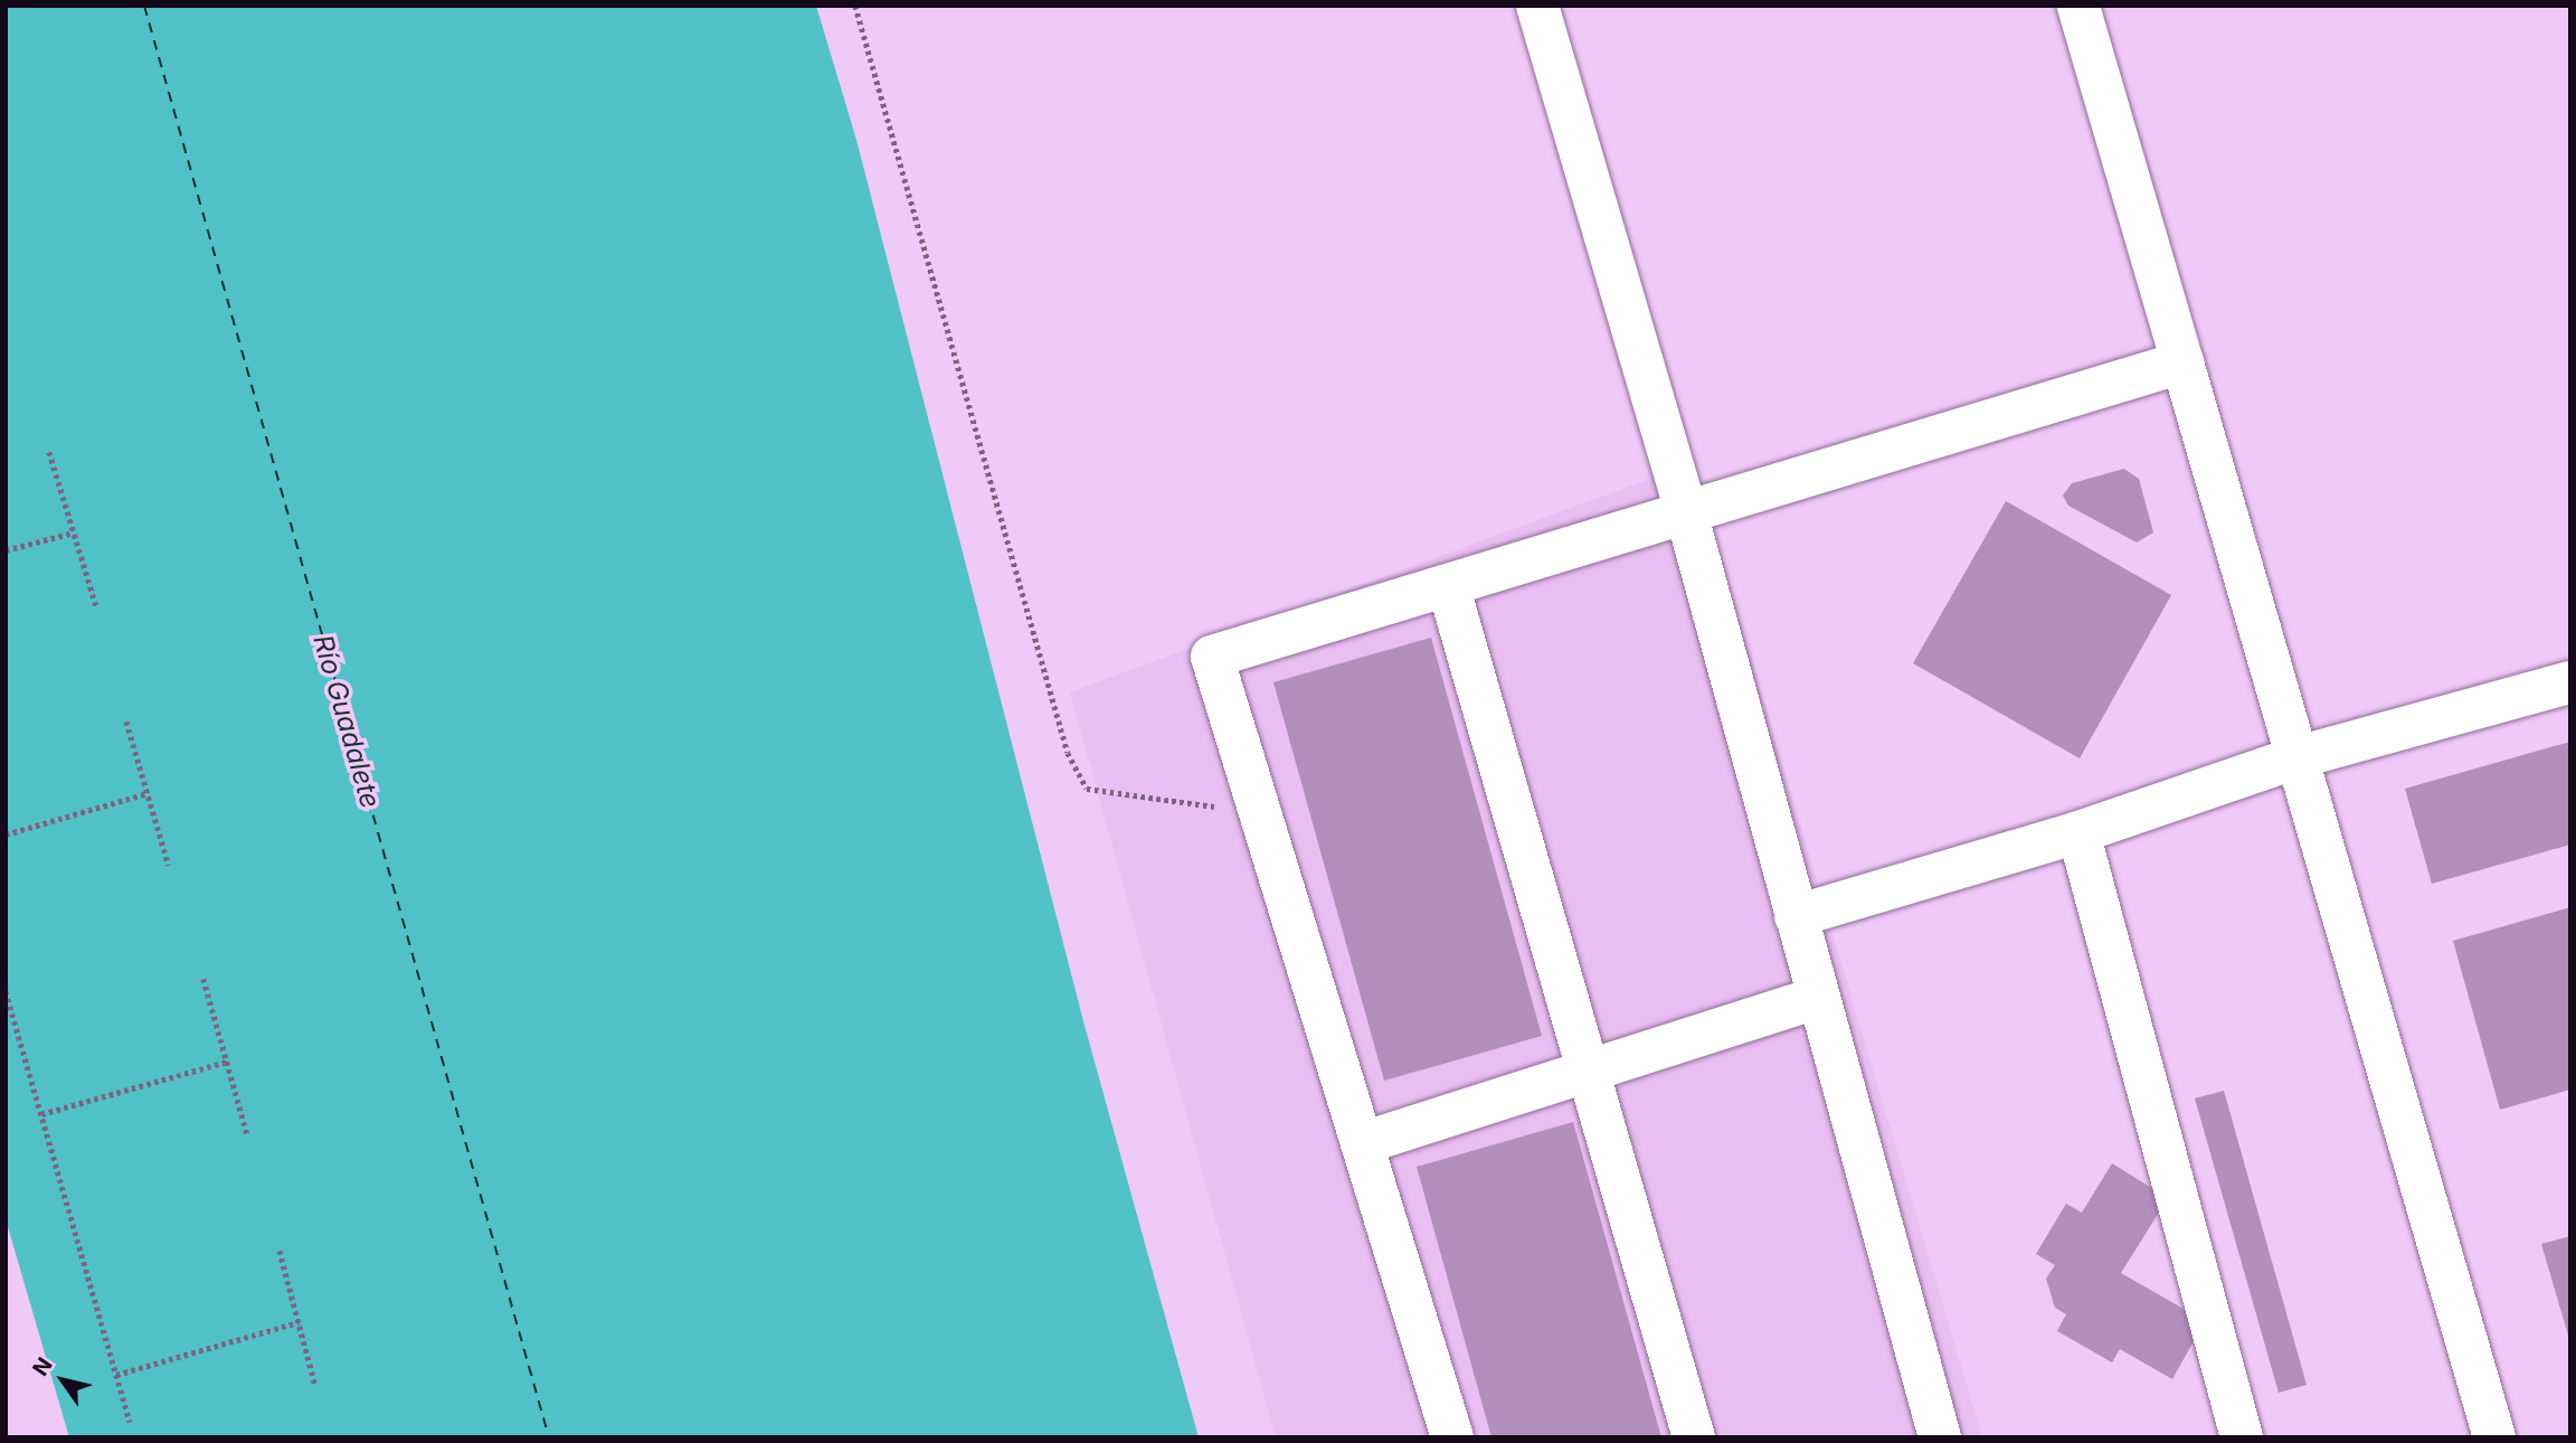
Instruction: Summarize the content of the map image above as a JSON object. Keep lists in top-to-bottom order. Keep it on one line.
{"water":["Río Guadalete"],"north":"top left"}
